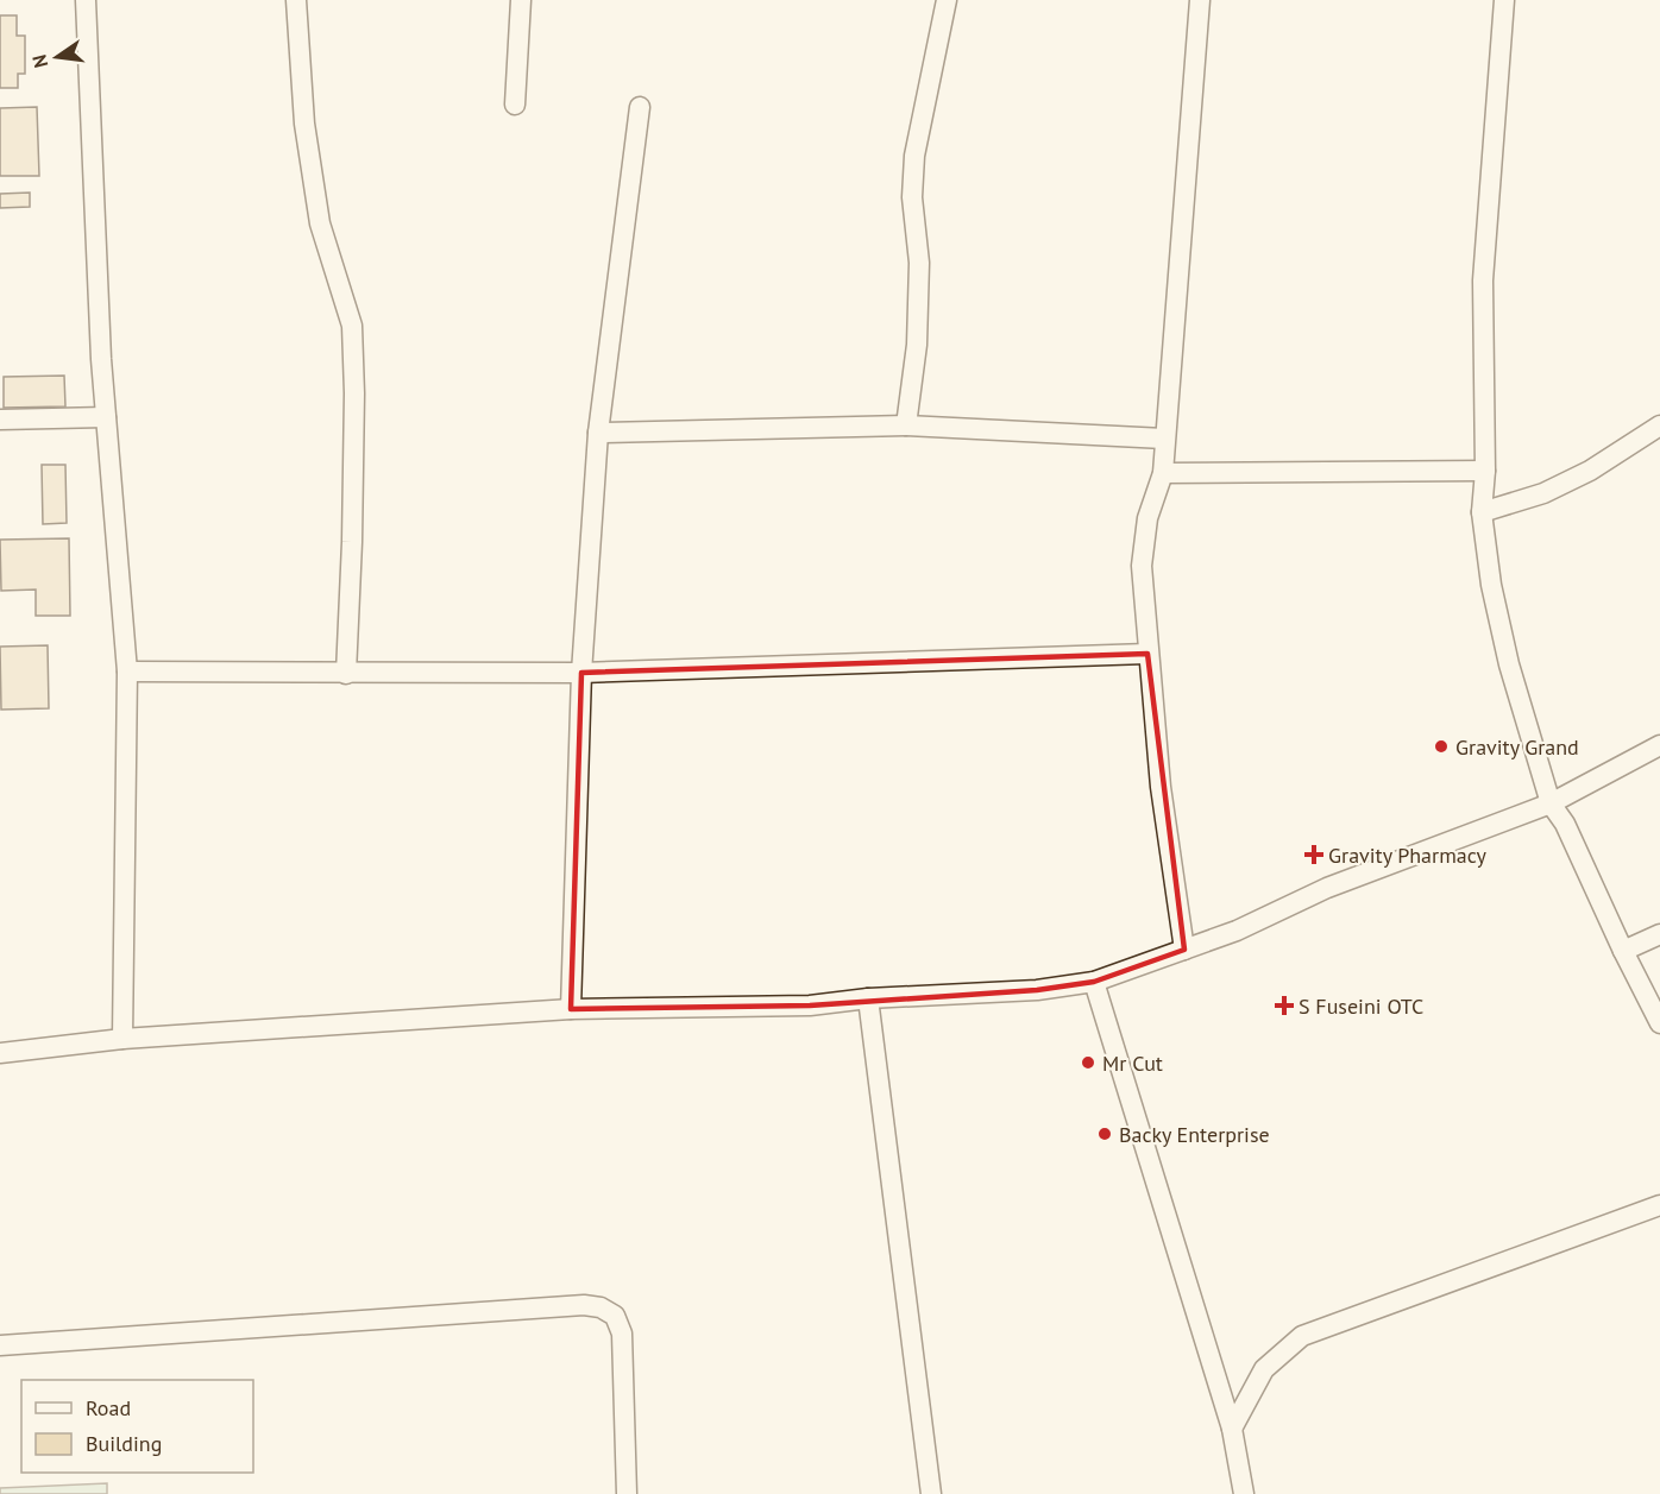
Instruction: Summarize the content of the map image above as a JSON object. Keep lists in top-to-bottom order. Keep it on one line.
{"places":{"other":["Gravity Grand","Mr Cut","Backy Enterprise"],"health":["Gravity Pharmacy","S Fuseini OTC"]},"legend":["Road","Building"],"north":"left"}
